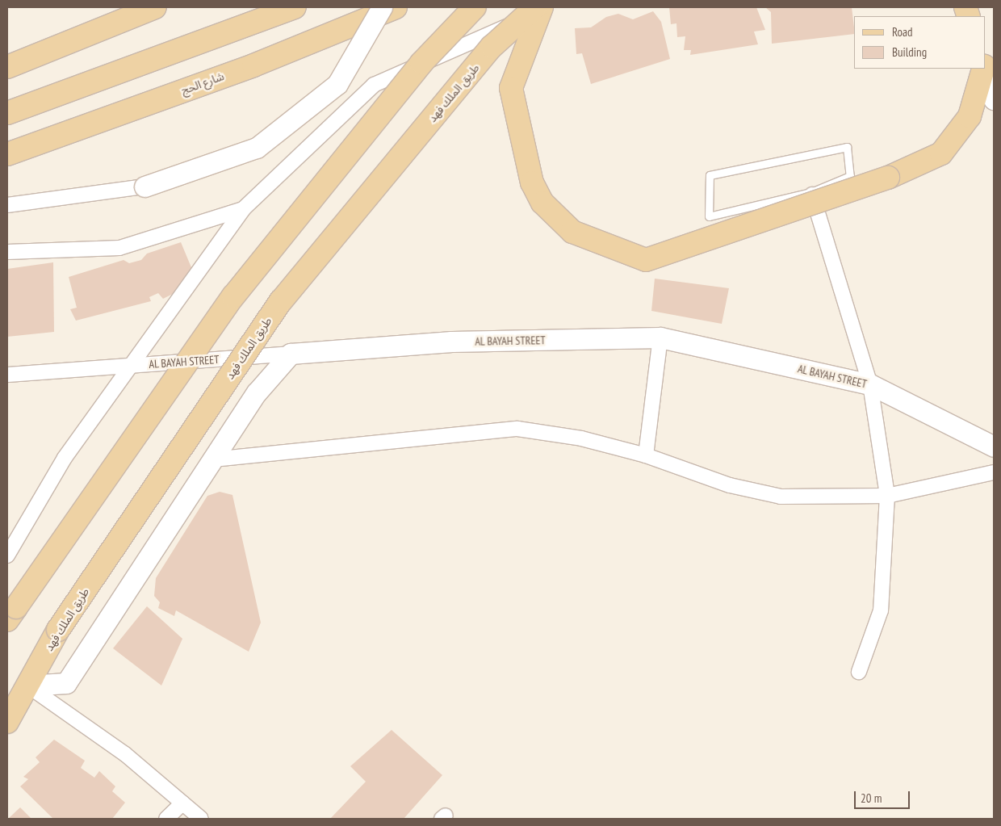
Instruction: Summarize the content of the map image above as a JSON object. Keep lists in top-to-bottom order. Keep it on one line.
{"streets":{"main road":["شارع الحج","طريق الملك فهد"],"street":["AL BAYAH STREET"]},"legend":["Road","Building"],"scale_bar":"20 m"}
